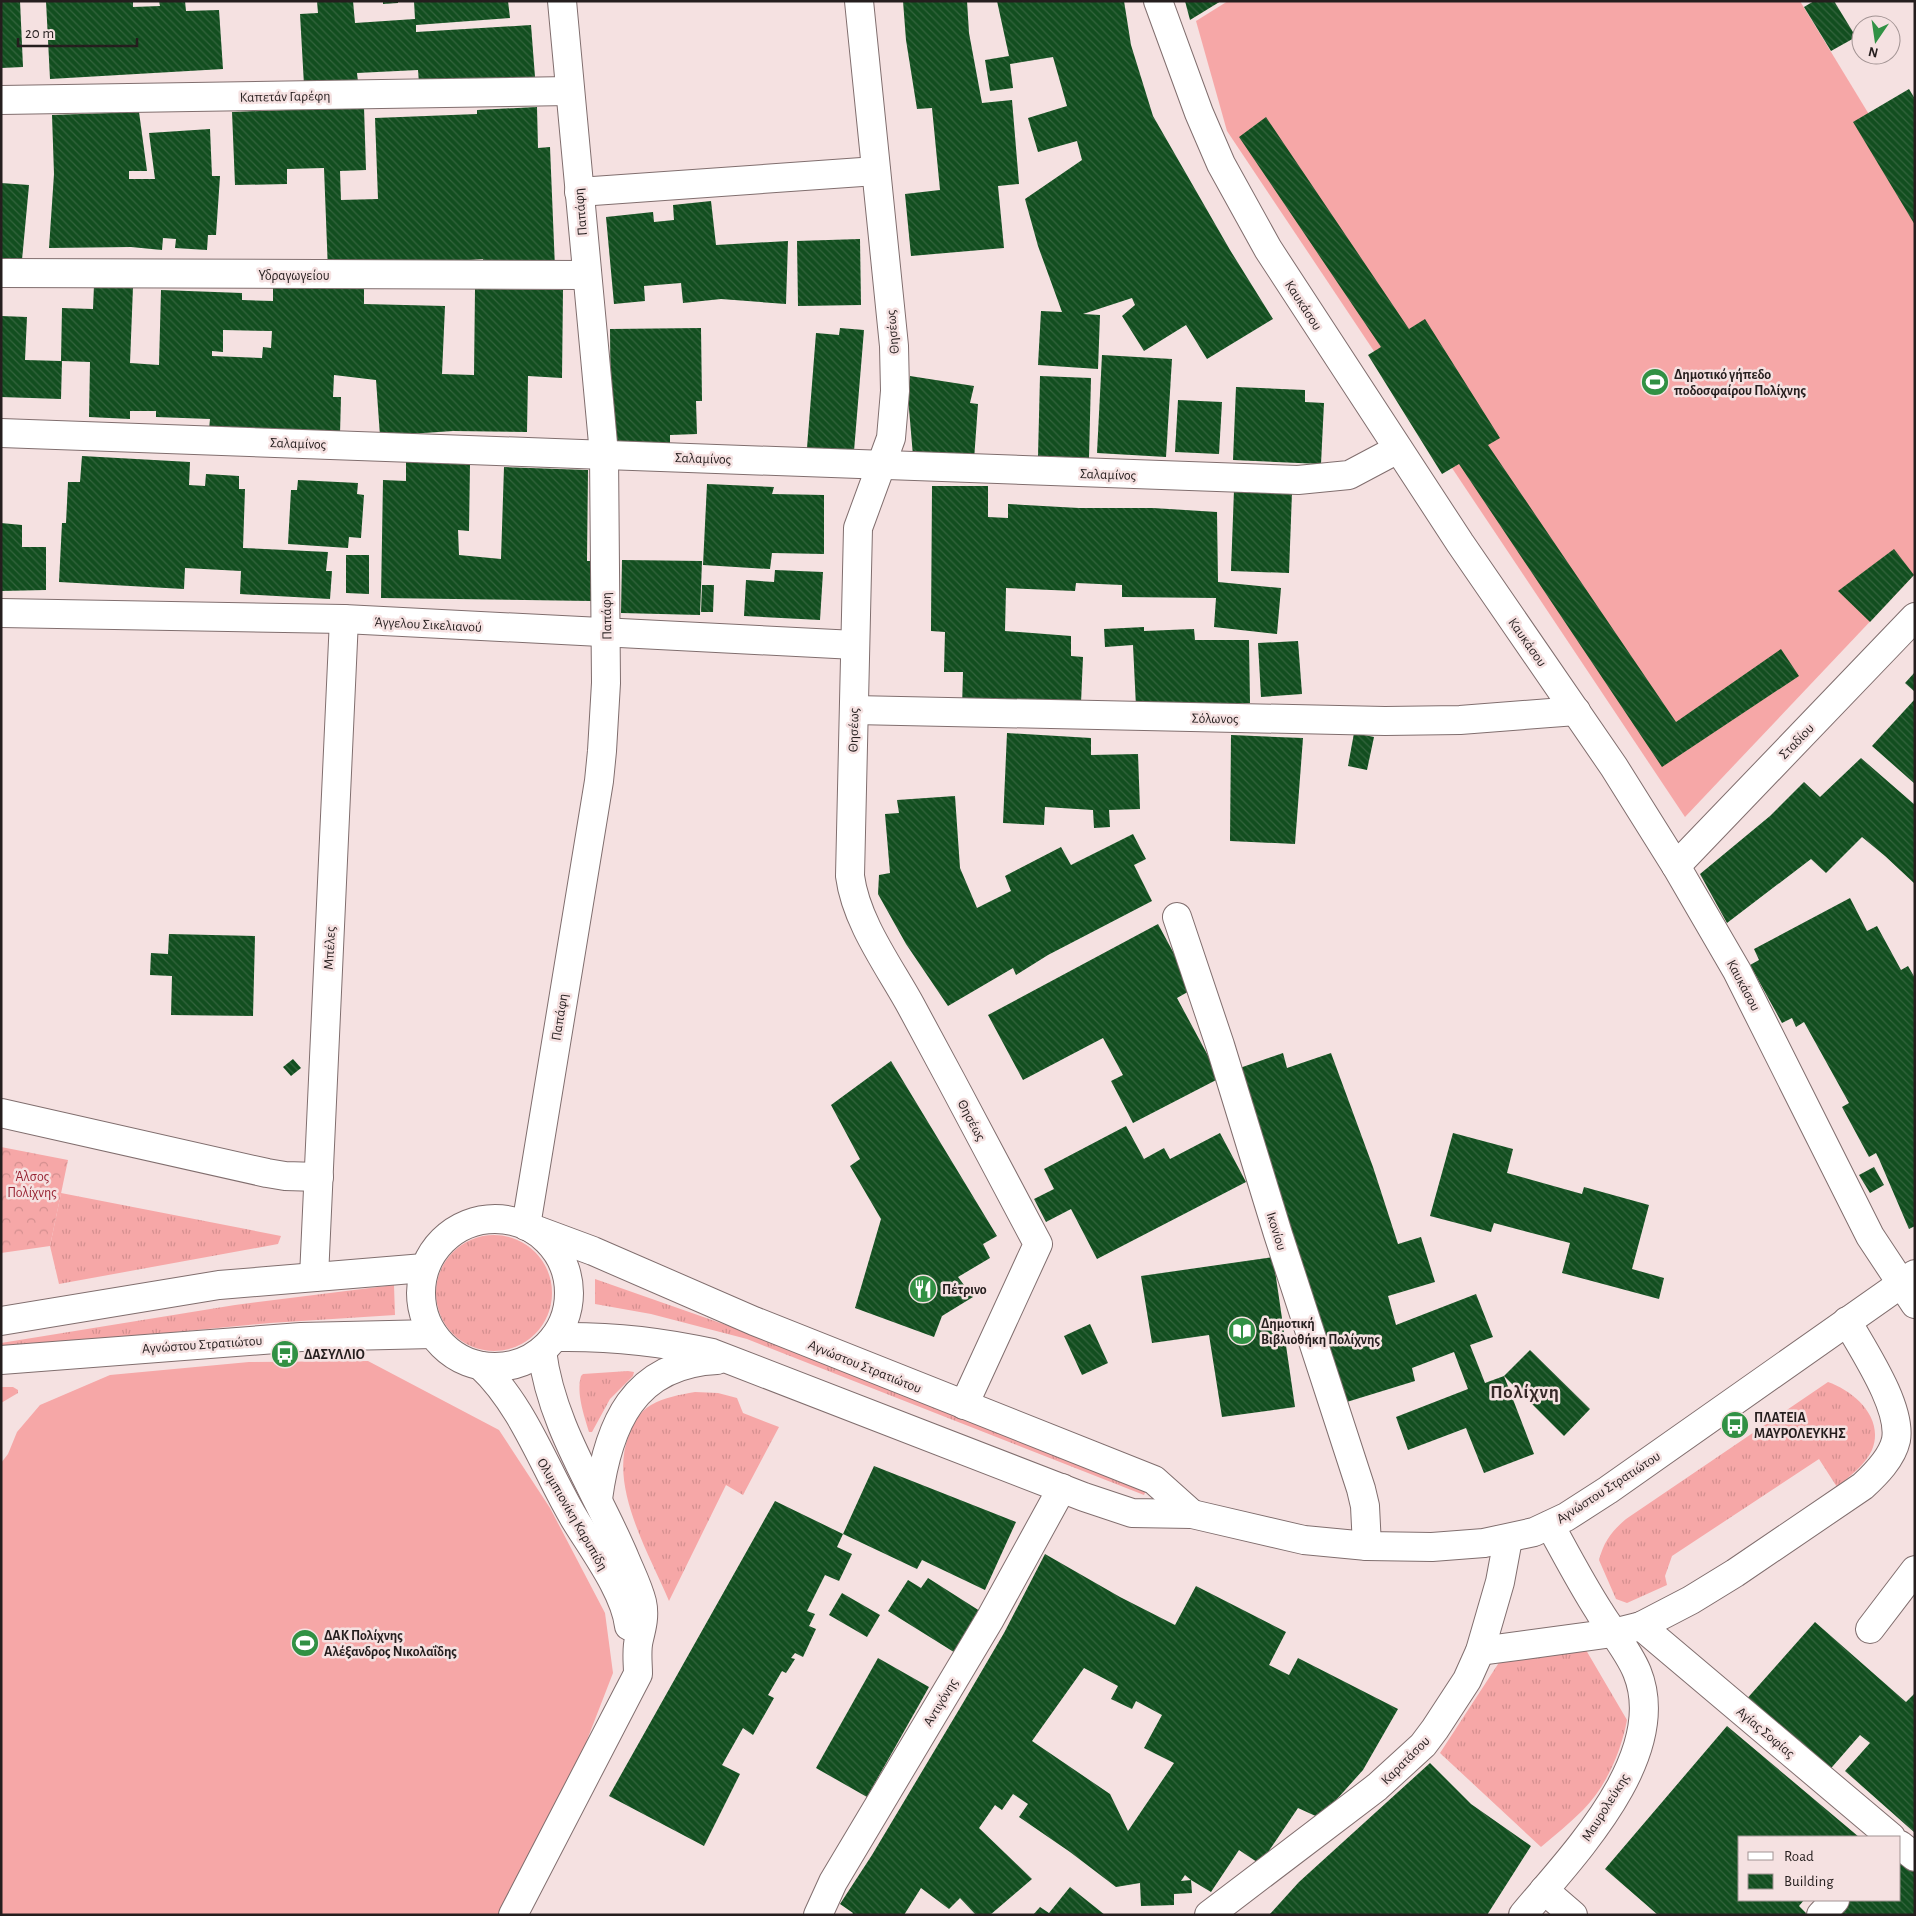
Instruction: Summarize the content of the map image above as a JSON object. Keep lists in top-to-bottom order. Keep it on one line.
{"streets":{"street":["Καπετάν Γαρέφη","Παπάφη","Υδραγωγείου","Καυκάσου","Θησέως","Σαλαμίνος","Άγγελου Σικελιανού","Σόλωνος","Σταδίου","Μπέλες","Ικονίου","Αγνώστου Στρατιώτου","Ολυμπιονίκη Καρυπίδη","Αντιγόνης","Αγίας Σοφίας","Καρατάσου","Μαυρολεύκης"]},"crossings":[["Καπετάν Γαρέφη","Παπάφη"],["Παπάφη","Υδραγωγείου"],["Παπάφη","Σαλαμίνος"],["Παπάφη","Άγγελου Σικελιανού"],["Παπάφη","Αγνώστου Στρατιώτου"],["Παπάφη","Ολυμπιονίκη Καρυπίδη"],["Καυκάσου","Σαλαμίνος"],["Καυκάσου","Σόλωνος"],["Καυκάσου","Σταδίου"],["Καυκάσου","Αγνώστου Στρατιώτου"],["Θησέως","Σαλαμίνος"],["Θησέως","Άγγελου Σικελιανού"],["Θησέως","Σόλωνος"],["Θησέως","Αγνώστου Στρατιώτου"],["Άγγελου Σικελιανού","Μπέλες"],["Ικονίου","Αγνώστου Στρατιώτου"],["Αγνώστου Στρατιώτου","Ολυμπιονίκη Καρυπίδη"],["Αγνώστου Στρατιώτου","Αντιγόνης"],["Αγνώστου Στρατιώτου","Καρατάσου"],["Αγνώστου Στρατιώτου","Μαυρολεύκης"]],"districts":["Πολίχνη"],"parks":["Άλσος Πολίχνης"],"places":{"sports":["Δημοτικό γήπεδο ποδοσφαίρου Πολίχνης","ΔΑΚ Πολίχνης Αλέξανδρος Νικολαΐδης"],"restaurant":["Πέτρινο"],"library":["Δημοτική Βιβλιοθήκη Πολίχνης"],"bus stop":["ΔΑΣΥΛΛΙΟ","ΠΛΑΤΕΙΑ ΜΑΥΡΟΛΕΥΚΗΣ"]},"legend":["Road","Building"],"scale_bar":"20 m","north":"bottom"}
